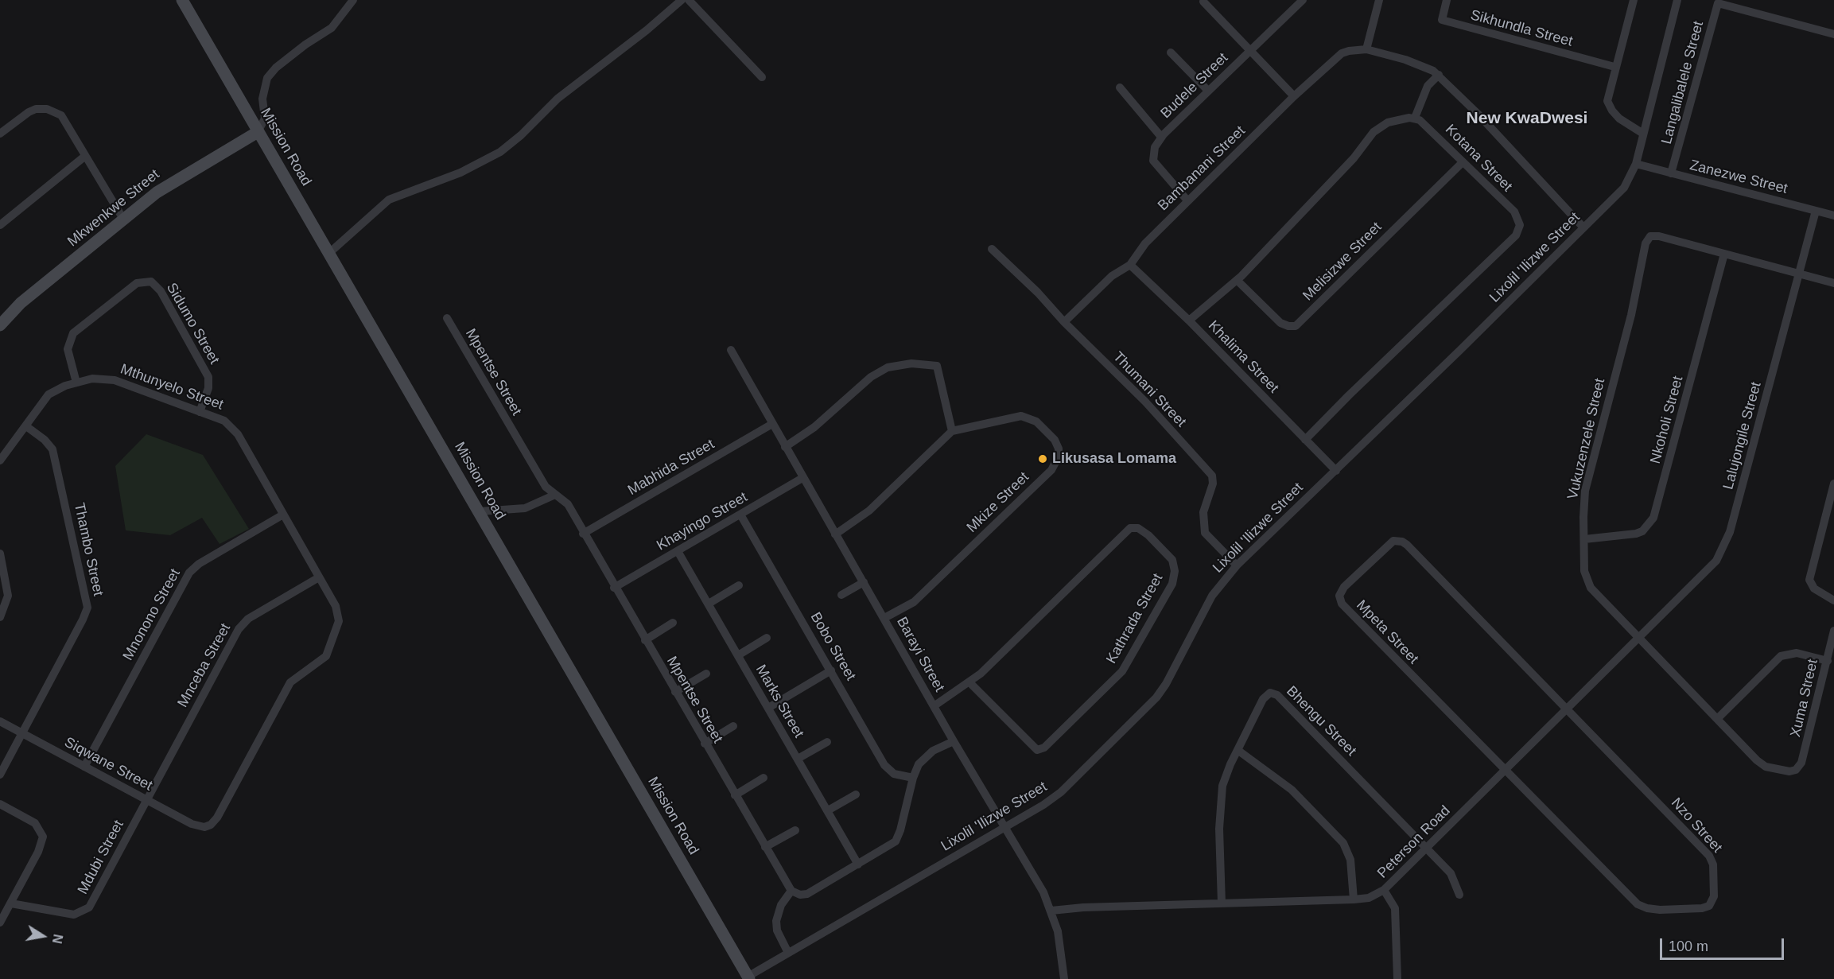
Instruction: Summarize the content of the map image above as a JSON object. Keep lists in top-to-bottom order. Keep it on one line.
{"streets":{"street":["Sikhundla Street","Langalibalele Street","Budele Street","Mission Road","Kotana Street","Bambanani Street","Zanezwe Street","Mkwenkwe Street","Lixolil 'Ilizwe Street","Melisizwe Street","Sidumo Street","Khalima Street","Mpentse Street","Mthunyelo Street","Thumani Street","Nkoholi Street","Lalujongile Street","Vukuzenzele Street","Mabhida Street","Mkize Street","Khayingo Street","Thambo Street","Mnonono Street","Kathrada Street","Mpeta Street","Bobo Street","Barayi Street","Mnceba Street","Xuma Street","Marks Street","Bhengu Street","Siqwane Street","Nzo Street","Peterson Road","Mdubi Street"]},"crossings":[["Langalibalele Street","Zanezwe Street"],["Budele Street","Bambanani Street"],["Mission Road","Mkwenkwe Street"],["Mission Road","Lixolil 'Ilizwe Street"],["Kotana Street","Melisizwe Street"],["Kotana Street","Khalima Street"],["Bambanani Street","Khalima Street"],["Bambanani Street","Thumani Street"],["Zanezwe Street","Lixolil 'Ilizwe Street"],["Zanezwe Street","Lalujongile Street"],["Lixolil 'Ilizwe Street","Khalima Street"],["Lixolil 'Ilizwe Street","Thumani Street"],["Lixolil 'Ilizwe Street","Barayi Street"],["Sidumo Street","Mthunyelo Street"],["Mpentse Street","Mabhida Street"],["Mpentse Street","Khayingo Street"],["Mthunyelo Street","Thambo Street"],["Mthunyelo Street","Mnonono Street"],["Mthunyelo Street","Mnceba Street"],["Mthunyelo Street","Siqwane Street"],["Nkoholi Street","Vukuzenzele Street"],["Lalujongile Street","Vukuzenzele Street"],["Lalujongile Street","Peterson Road"],["Vukuzenzele Street","Xuma Street"],["Vukuzenzele Street","Peterson Road"],["Mabhida Street","Barayi Street"],["Mkize Street","Barayi Street"],["Khayingo Street","Bobo Street"],["Khayingo Street","Barayi Street"],["Khayingo Street","Marks Street"],["Thambo Street","Siqwane Street"],["Mnonono Street","Siqwane Street"],["Kathrada Street","Barayi Street"],["Mpeta Street","Nzo Street"],["Mpeta Street","Peterson Road"],["Barayi Street","Peterson Road"],["Mnceba Street","Siqwane Street"],["Mnceba Street","Mdubi Street"],["Bhengu Street","Peterson Road"],["Siqwane Street","Mdubi Street"],["Nzo Street","Peterson Road"]],"districts":["New KwaDwesi"],"places":["Likusasa Lomama"],"scale_bar":"100 m","north":"right"}
